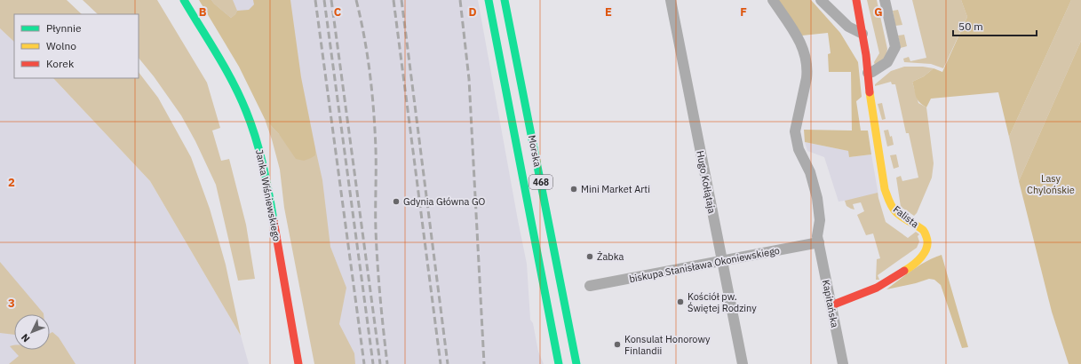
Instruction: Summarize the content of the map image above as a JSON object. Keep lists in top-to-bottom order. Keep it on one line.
{"streets":{"main road":["Morska","468","Janka Wiśniewskiego","Falista"],"street":["Hugo Kołłątaja","biskupa Stanisława Okoniewskiego","Kapitańska"]},"crossings":[["Hugo Kołłątaja","biskupa Stanisława Okoniewskiego"],["Falista","Kapitańska"],["biskupa Stanisława Okoniewskiego","Kapitańska"]],"parks":["Lasy Chylońskie"],"places":["Mini Market Arti","Gdynia Główna GO","Żabka","Kościół pw. Świętej Rodziny","Konsulat Honorowy Finlandii"],"legend":["Płynnie","Wolno","Korek"],"scale_bar":"50 m","north":"bottom left","grid":{"columns":["B","C","D","E","F","G"],"rows":["2","3"]}}
